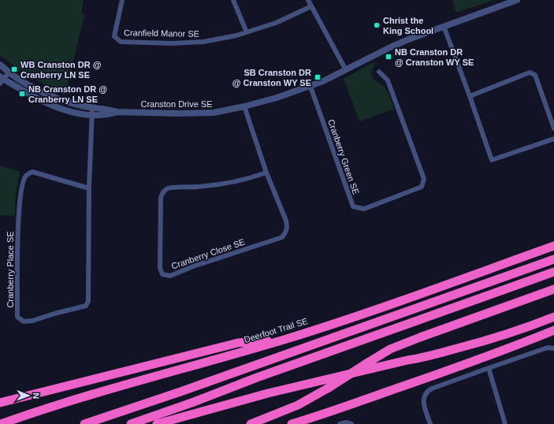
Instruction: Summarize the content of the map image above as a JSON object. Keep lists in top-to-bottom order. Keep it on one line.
{"streets":{"highway":["Deerfoot Trail SE"],"street":["Cranfield Manor SE","Cranston Drive SE","Cranberry Green SE","Cranberry Close SE","Cranberry Place SE"]},"crossings":[["Cranston Drive SE","Cranberry Green SE"],["Cranston Drive SE","Cranberry Close SE"],["Cranston Drive SE","Cranberry Place SE"]],"places":{"other":["Christ the King School"],"transit":["NB Cranston DR @ Cranston WY SE","WB Cranston DR @ Cranberry LN SE","SB Cranston DR @ Cranston WY SE","NB Cranston DR @ Cranberry LN SE"]},"north":"right"}
